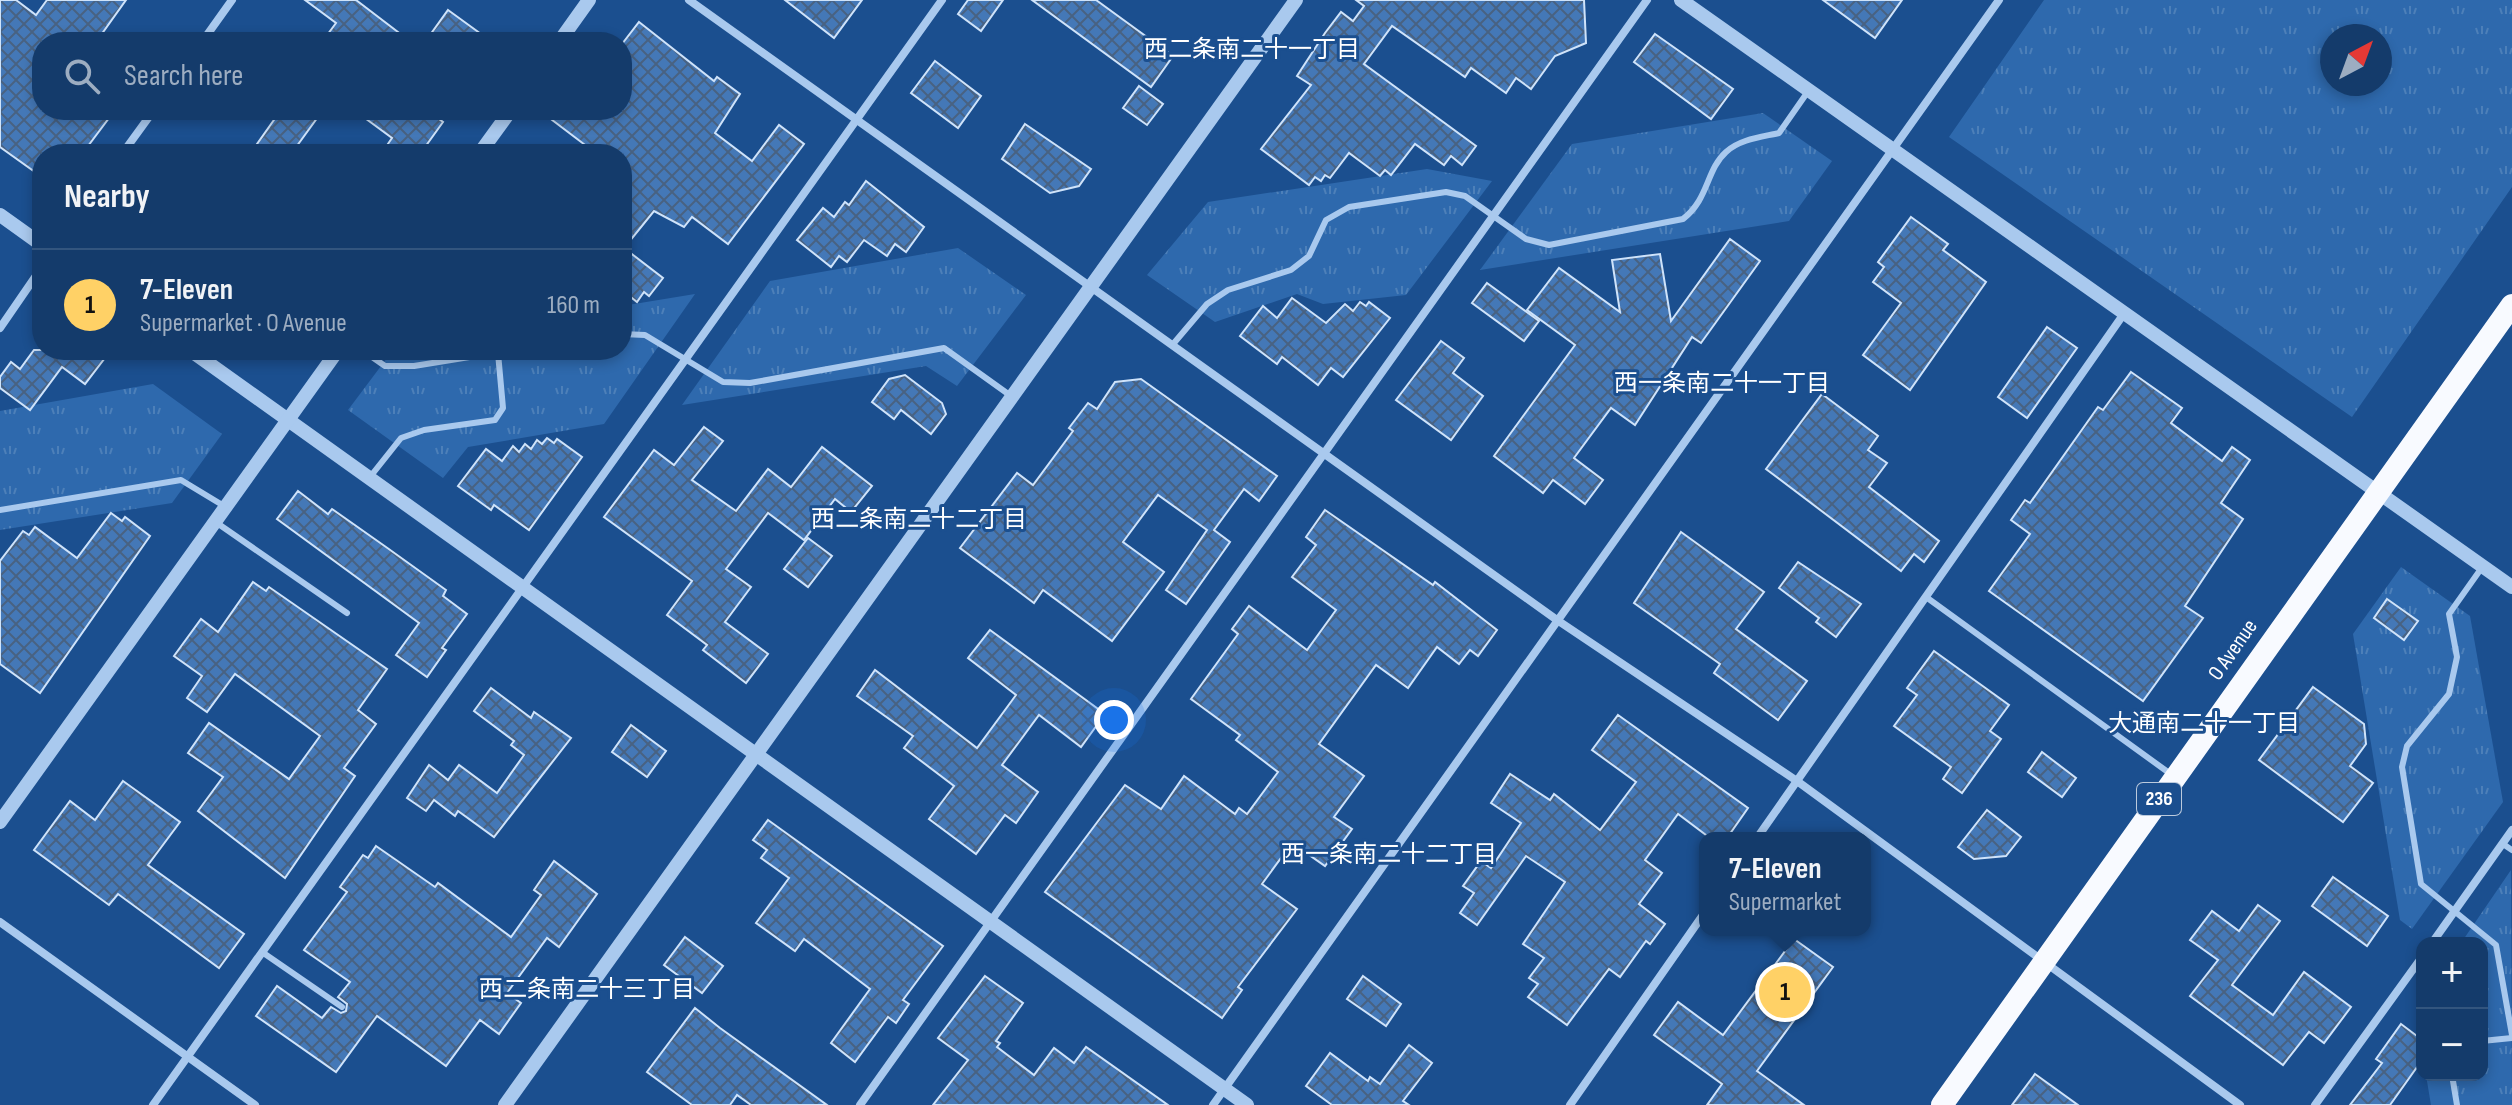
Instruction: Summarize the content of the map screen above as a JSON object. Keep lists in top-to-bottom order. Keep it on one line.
{"streets":{"highway":["O Avenue","236"]},"districts":["西二条南二十一丁目","西一条南二十一丁目","西二条南二十二丁目","大通南二十一丁目","西一条南二十二丁目","西二条南二十三丁目"],"north":"top right","page":{"search":"Search here","heading":"Nearby","list":[{"mark":"1","name":"7-Eleven","note":"Supermarket · O Avenue","value":"160 m"}],"popup":["7-Eleven","Supermarket"],"map_buttons":["+","−"],"pins":"1"}}
